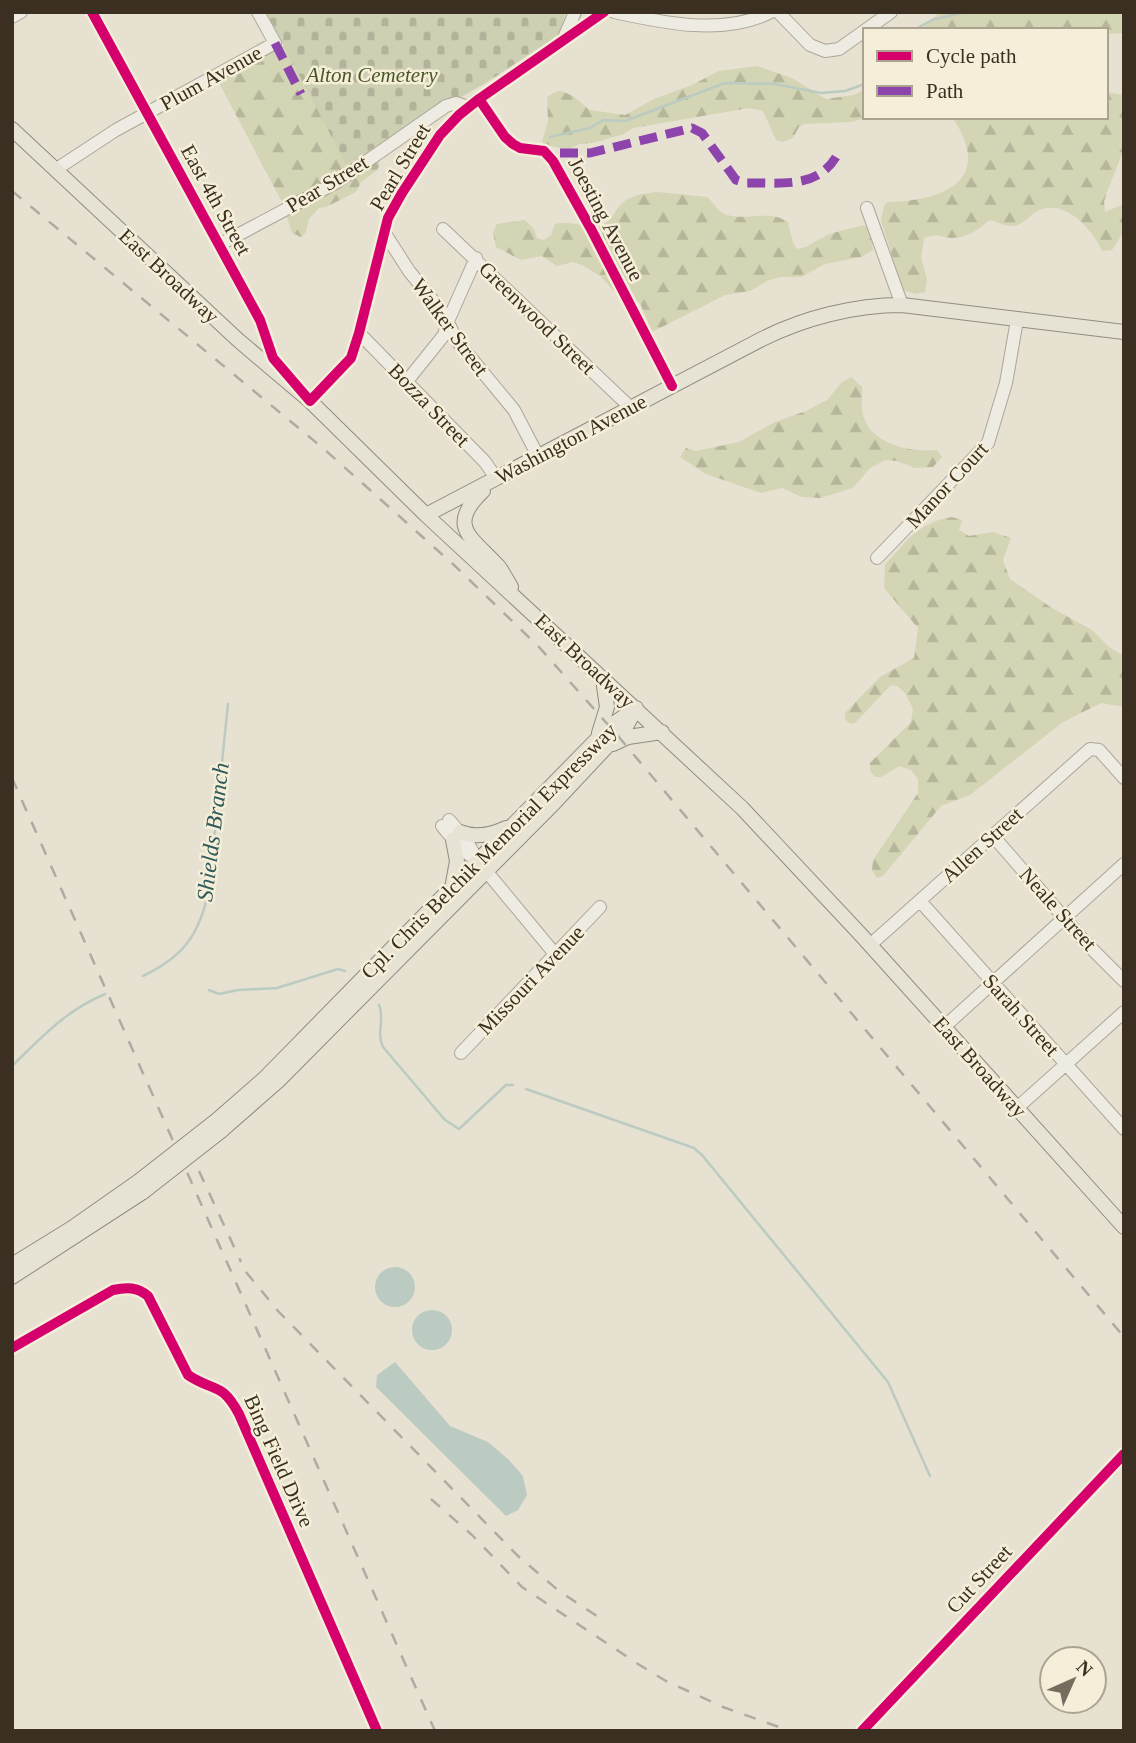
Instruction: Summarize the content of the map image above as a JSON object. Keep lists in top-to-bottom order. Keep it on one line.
{"streets":{"main road":["East Broadway","Washington Avenue","Cpl. Chris Belchik Memorial Expressway"],"street":["Plum Avenue","Pearl Street","Pear Street","East 4th Street","Joesting Avenue","Greenwood Street","Walker Street","Bozza Street","Manor Court","Allen Street","Neale Street","Missouri Avenue","Sarah Street","Bing Field Drive","Cut Street"]},"crossings":[["Plum Avenue","East 4th Street"],["Plum Avenue","East Broadway"],["Pearl Street","Pear Street"],["Pearl Street","East 4th Street"],["Pearl Street","Joesting Avenue"],["Pearl Street","East Broadway"],["Pearl Street","Walker Street"],["Pearl Street","Bozza Street"],["Pear Street","East 4th Street"],["East 4th Street","East Broadway"],["Joesting Avenue","Washington Avenue"],["East Broadway","Washington Avenue"],["East Broadway","Allen Street"],["East Broadway","Cpl. Chris Belchik Memorial Expressway"],["Greenwood Street","Washington Avenue"],["Walker Street","Washington Avenue"],["Bozza Street","Washington Avenue"],["Washington Avenue","Manor Court"],["Allen Street","Neale Street"],["Allen Street","Sarah Street"]],"water":["Shields Branch"],"parks":["Alton Cemetery"],"legend":["Cycle path","Path"],"north":"top right"}
